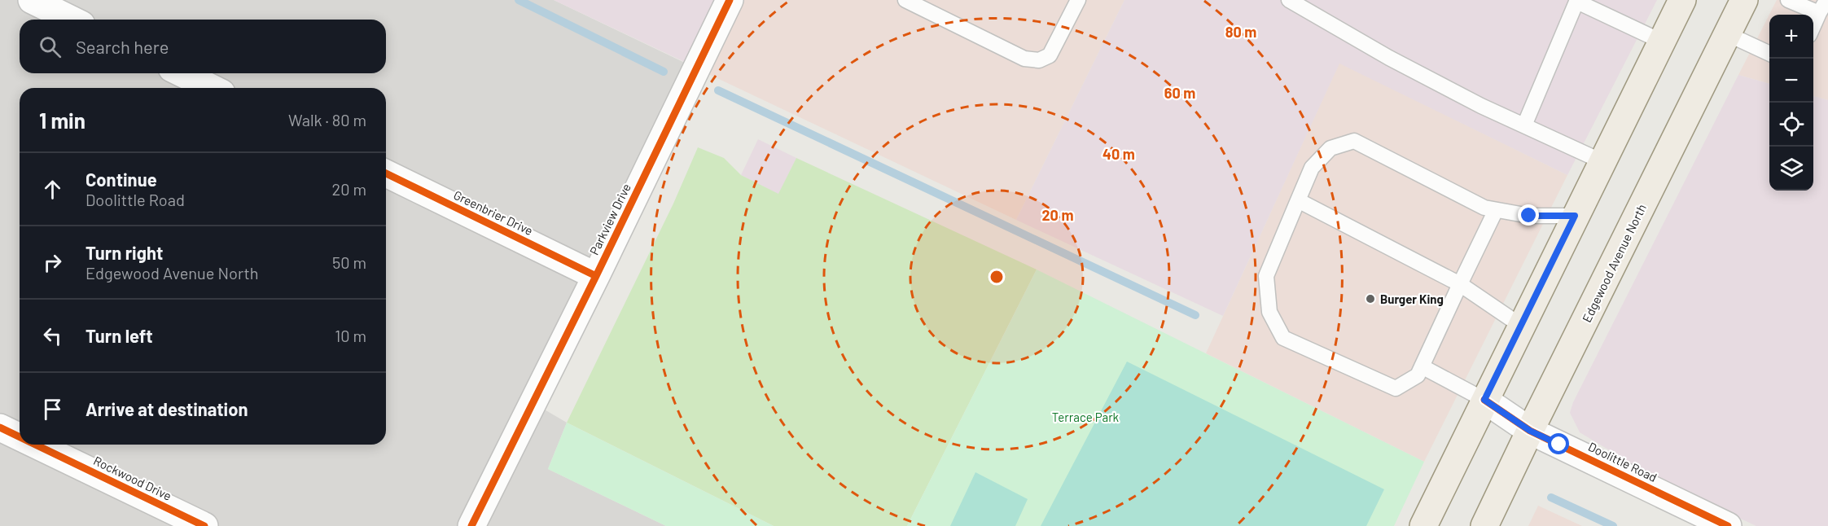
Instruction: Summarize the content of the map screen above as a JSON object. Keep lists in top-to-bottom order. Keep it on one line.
{"streets":{"main road":["Edgewood Avenue North"],"street":["Greenbrier Drive","Parkview Drive","Doolittle Road","Rockwood Drive"]},"crossings":[["Greenbrier Drive","Parkview Drive"],["Edgewood Avenue North","Doolittle Road"]],"parks":["Terrace Park"],"places":["Burger King"],"page":{"map_buttons":["+","−"],"search":"Search here","heading":["1 min","Walk · 80 m"],"list":[["Continue","Doolittle Road","20 m"],["Turn right","Edgewood Avenue North","50 m"],["Turn left","10 m"],"Arrive at destination"]},"rings":["80 m","60 m","40 m","20 m"]}
